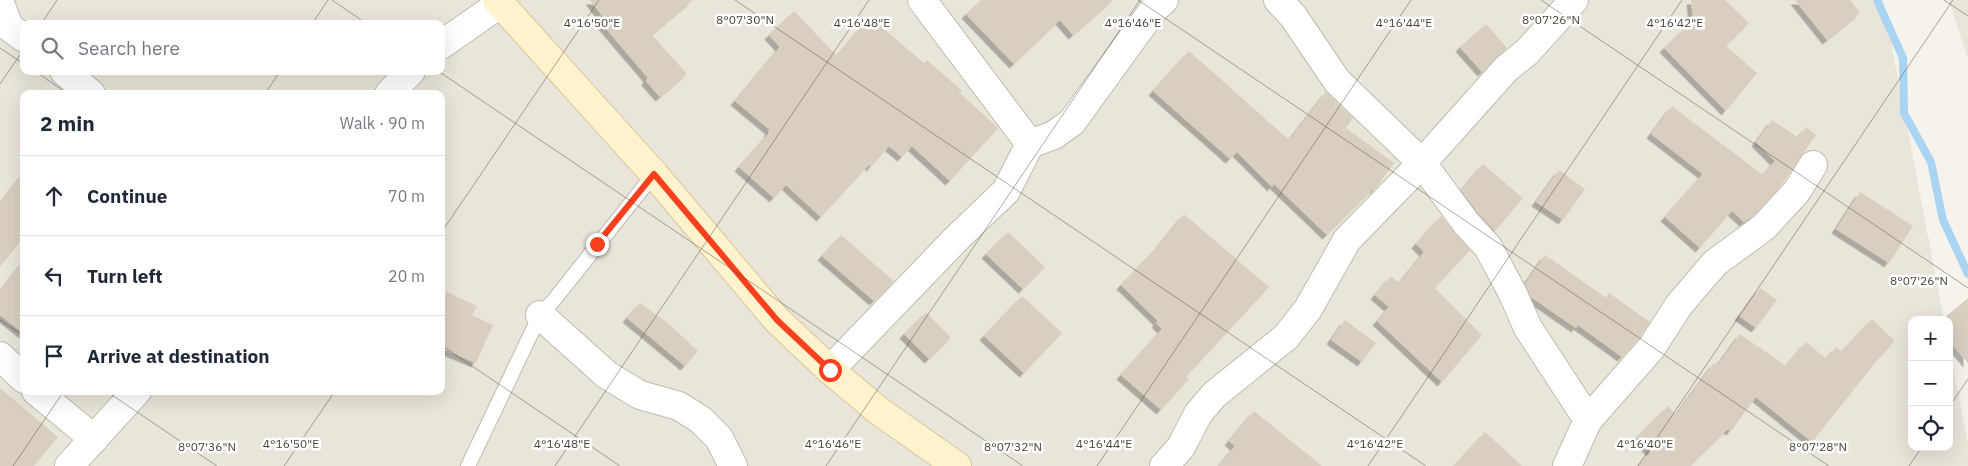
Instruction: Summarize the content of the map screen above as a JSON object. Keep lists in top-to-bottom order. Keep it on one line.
{"page":{"search":"Search here","heading":["2 min","Walk · 90 m"],"list":[["Continue","70 m"],["Turn left","20 m"],"Arrive at destination"],"map_buttons":["+","−"]},"coordinates":["8°07'30\"N","8°07'26\"N","4°16'50\"E","4°16'48\"E","4°16'46\"E","4°16'44\"E","4°16'42\"E","4°16'40\"E","8°07'36\"N","8°07'32\"N","8°07'28\"N"]}
